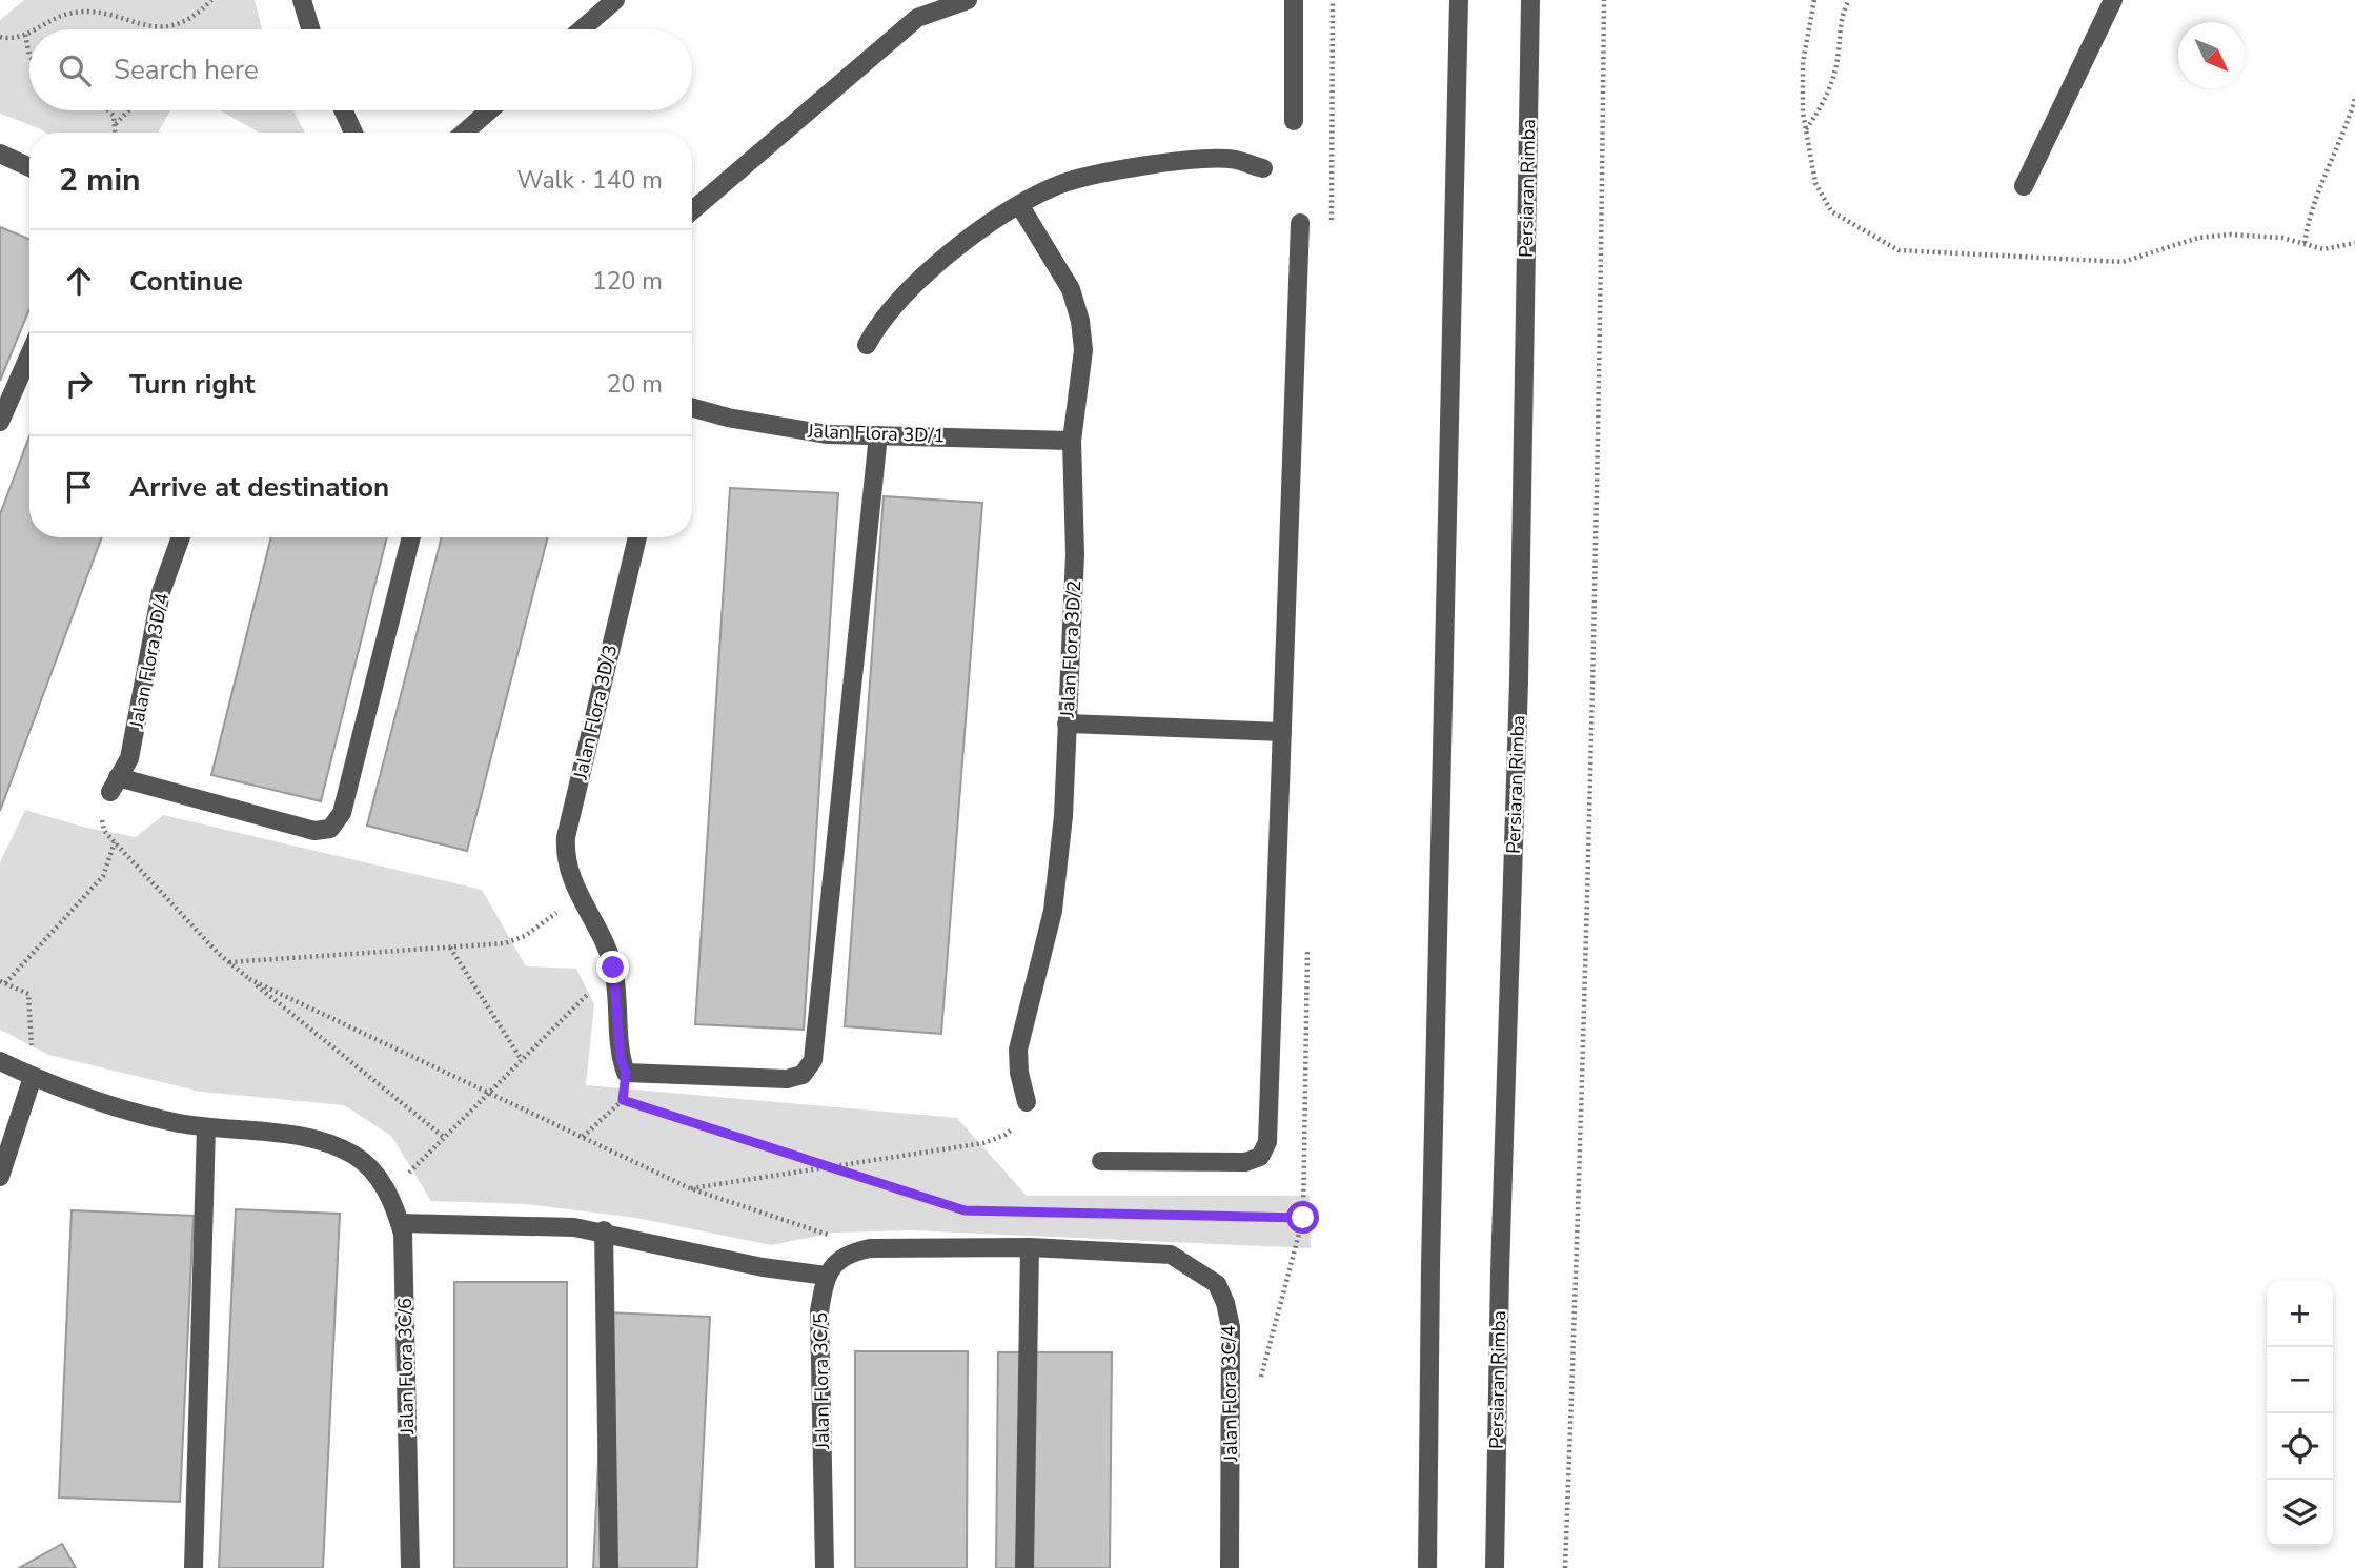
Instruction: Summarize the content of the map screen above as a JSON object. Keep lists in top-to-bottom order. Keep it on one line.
{"streets":{"street":["Persiaran Rimba","Jalan Flora 3D/1","Jalan Flora 3D/2","Jalan Flora 3D/4","Jalan Flora 3D/3","Jalan Flora 3C/6","Jalan Flora 3C/5","Jalan Flora 3C/4"]},"crossings":[["Jalan Flora 3D/1","Jalan Flora 3D/2"]],"north":"bottom right","page":{"search":"Search here","heading":["2 min","Walk · 140 m"],"list":[["Continue","120 m"],["Turn right","20 m"],"Arrive at destination"],"map_buttons":["+","−"]}}
